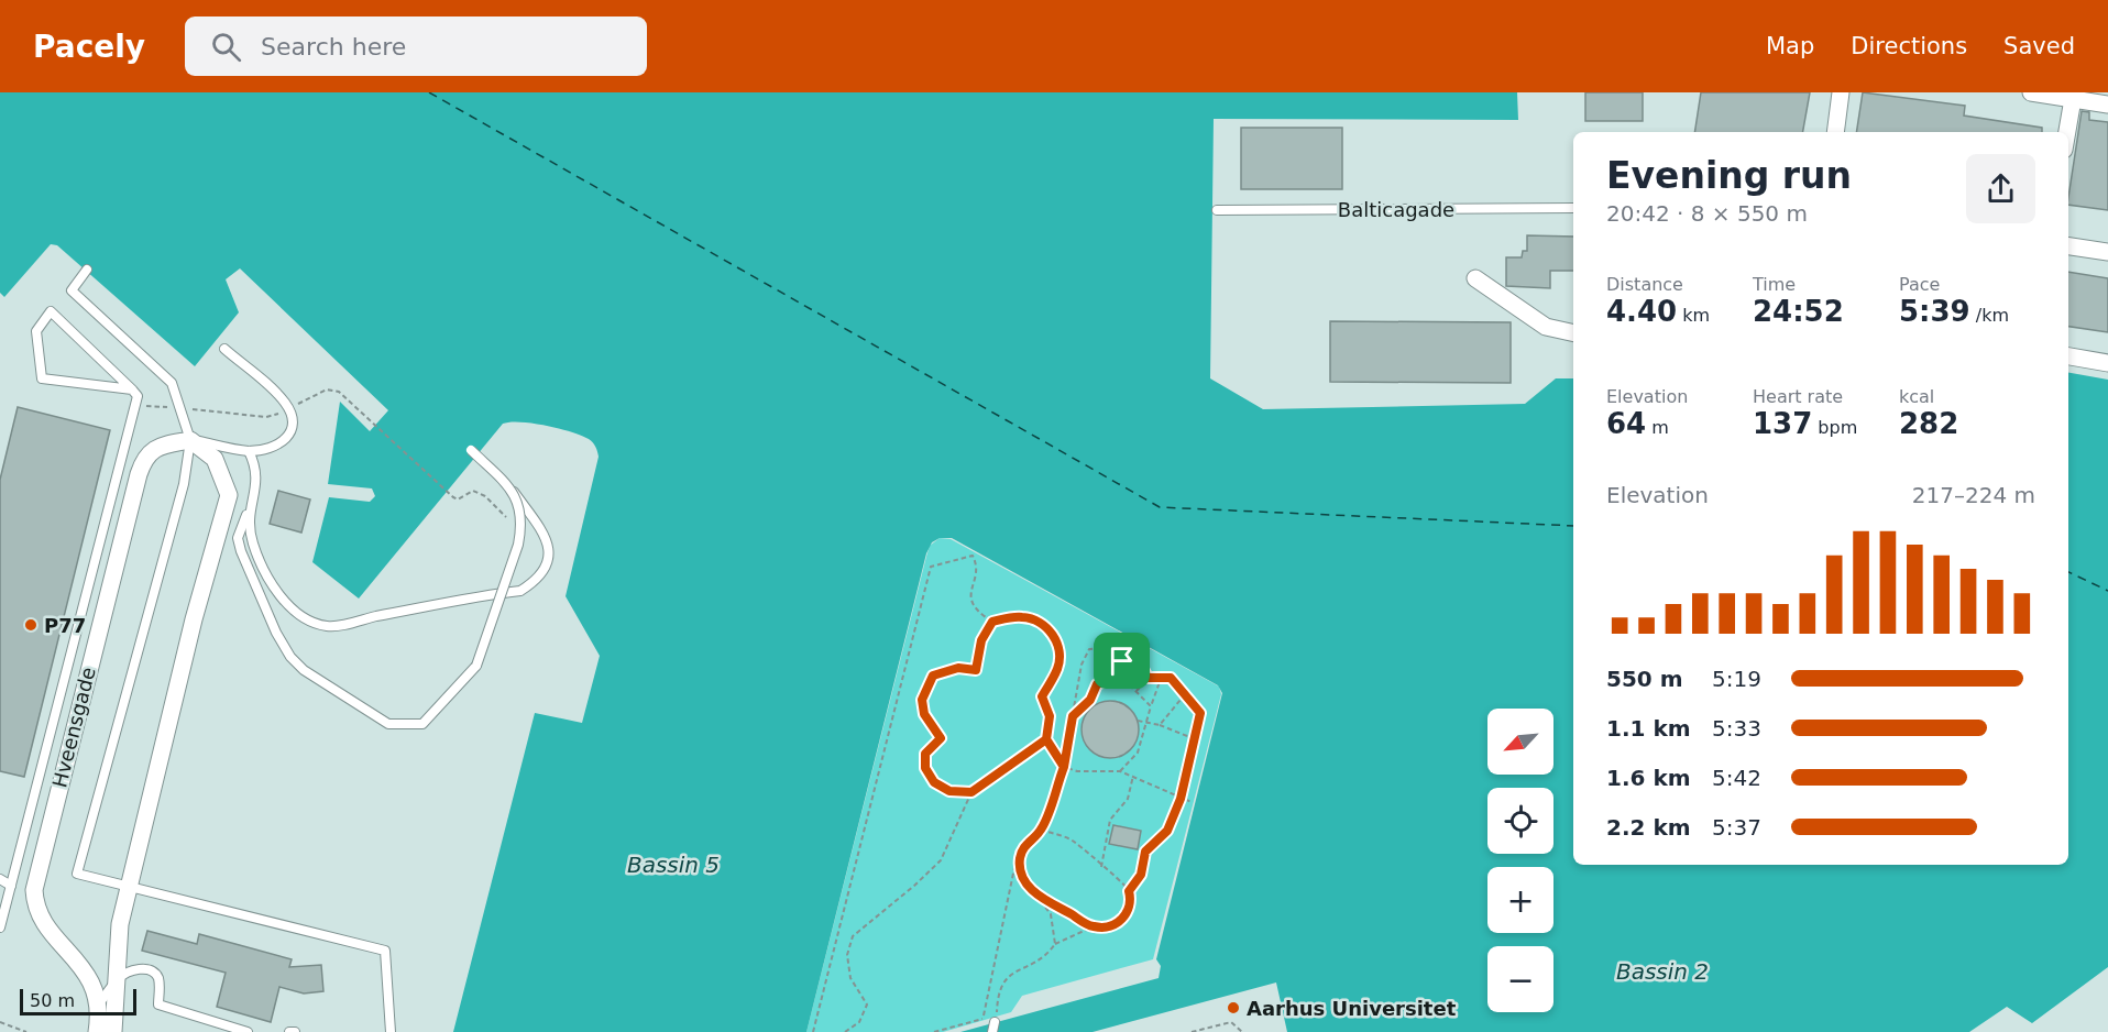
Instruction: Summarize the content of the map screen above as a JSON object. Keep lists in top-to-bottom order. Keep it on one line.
{"streets":{"street":["Hveensgade"],"lane":["Balticagade"]},"water":["Bassin 5","Bassin 2"],"places":["P77","Aarhus Universitet"],"scale_bar":"50 m","north":"bottom left","page":{"header":"Pacely","search":"Search here","nav":["Map","Directions","Saved"],"heading":["Evening run","20:42 · 8 × 550 m"],"stats":[["Distance","4.40 km"],["Time","24:52"],["Pace","5:39 /km"],["Elevation","64 m"],["Heart rate","137 bpm"],["kcal","282"]],"chart":["Elevation","217–224 m"],"list":[{"name":"550 m","note":"5:19"},{"name":"1.1 km","note":"5:33"},{"name":"1.6 km","note":"5:42"},{"name":"2.2 km","note":"5:37"}],"map_buttons":["+","−"],"scale":"50 m"}}
